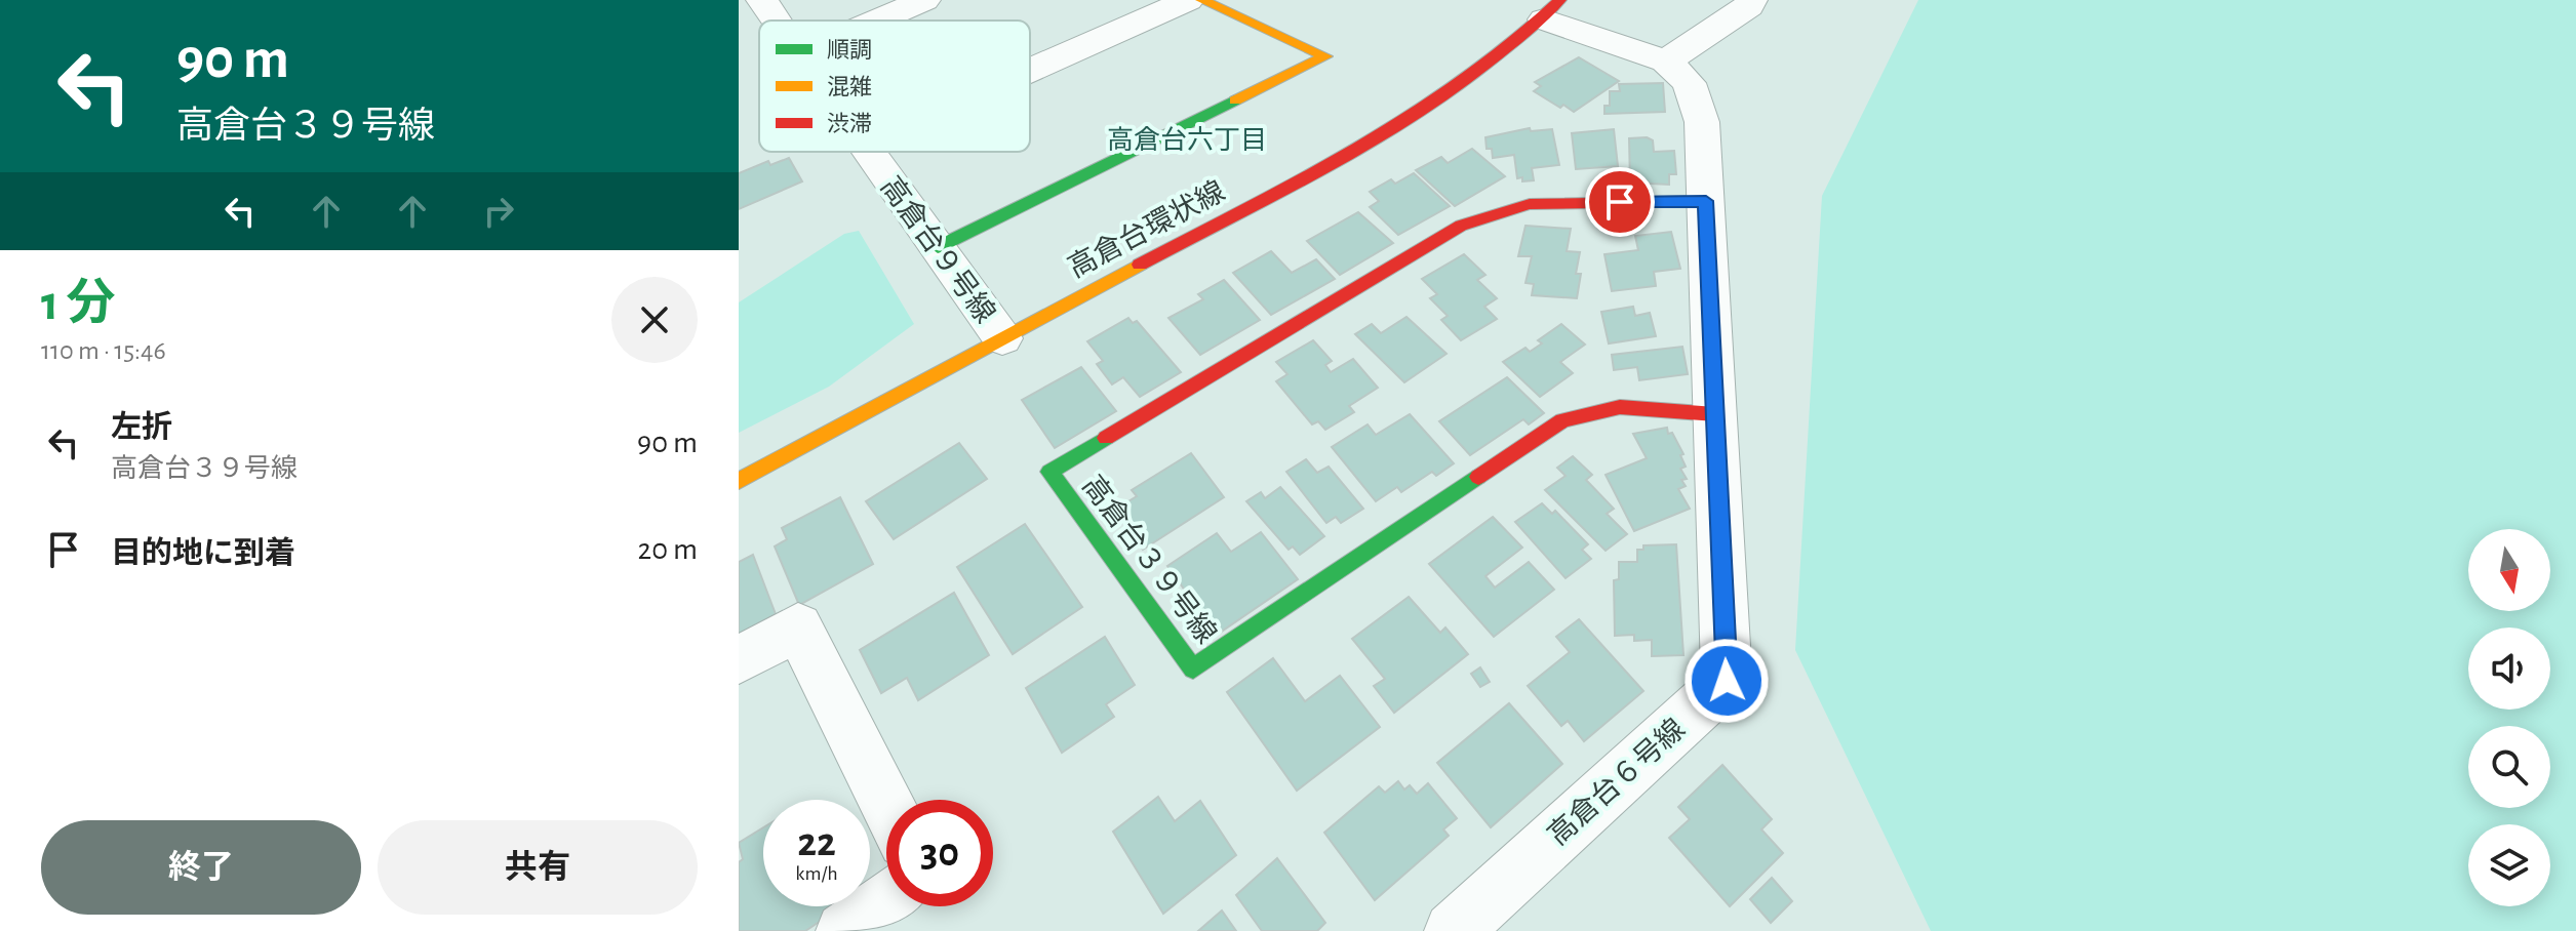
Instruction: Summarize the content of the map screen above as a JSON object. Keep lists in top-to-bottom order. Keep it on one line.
{"streets":{"street":["高倉台環状線","高倉台９号線","高倉台３９号線","高倉台６号線"]},"crossings":[["高倉台環状線","高倉台９号線"],["高倉台３９号線","高倉台６号線"]],"districts":["高倉台六丁目"],"legend":["順調","混雑","渋滞"],"north":"bottom","page":{"turn":["90 m","高倉台３９号線"],"heading":["1 分","110 m · 15:46"],"list":[{"name":"左折","note":"高倉台３９号線","value":"90 m"},{"name":"目的地に到着","value":"20 m"}],"speed":"22 km/h","limit":"30","buttons":["終了","共有"]}}
